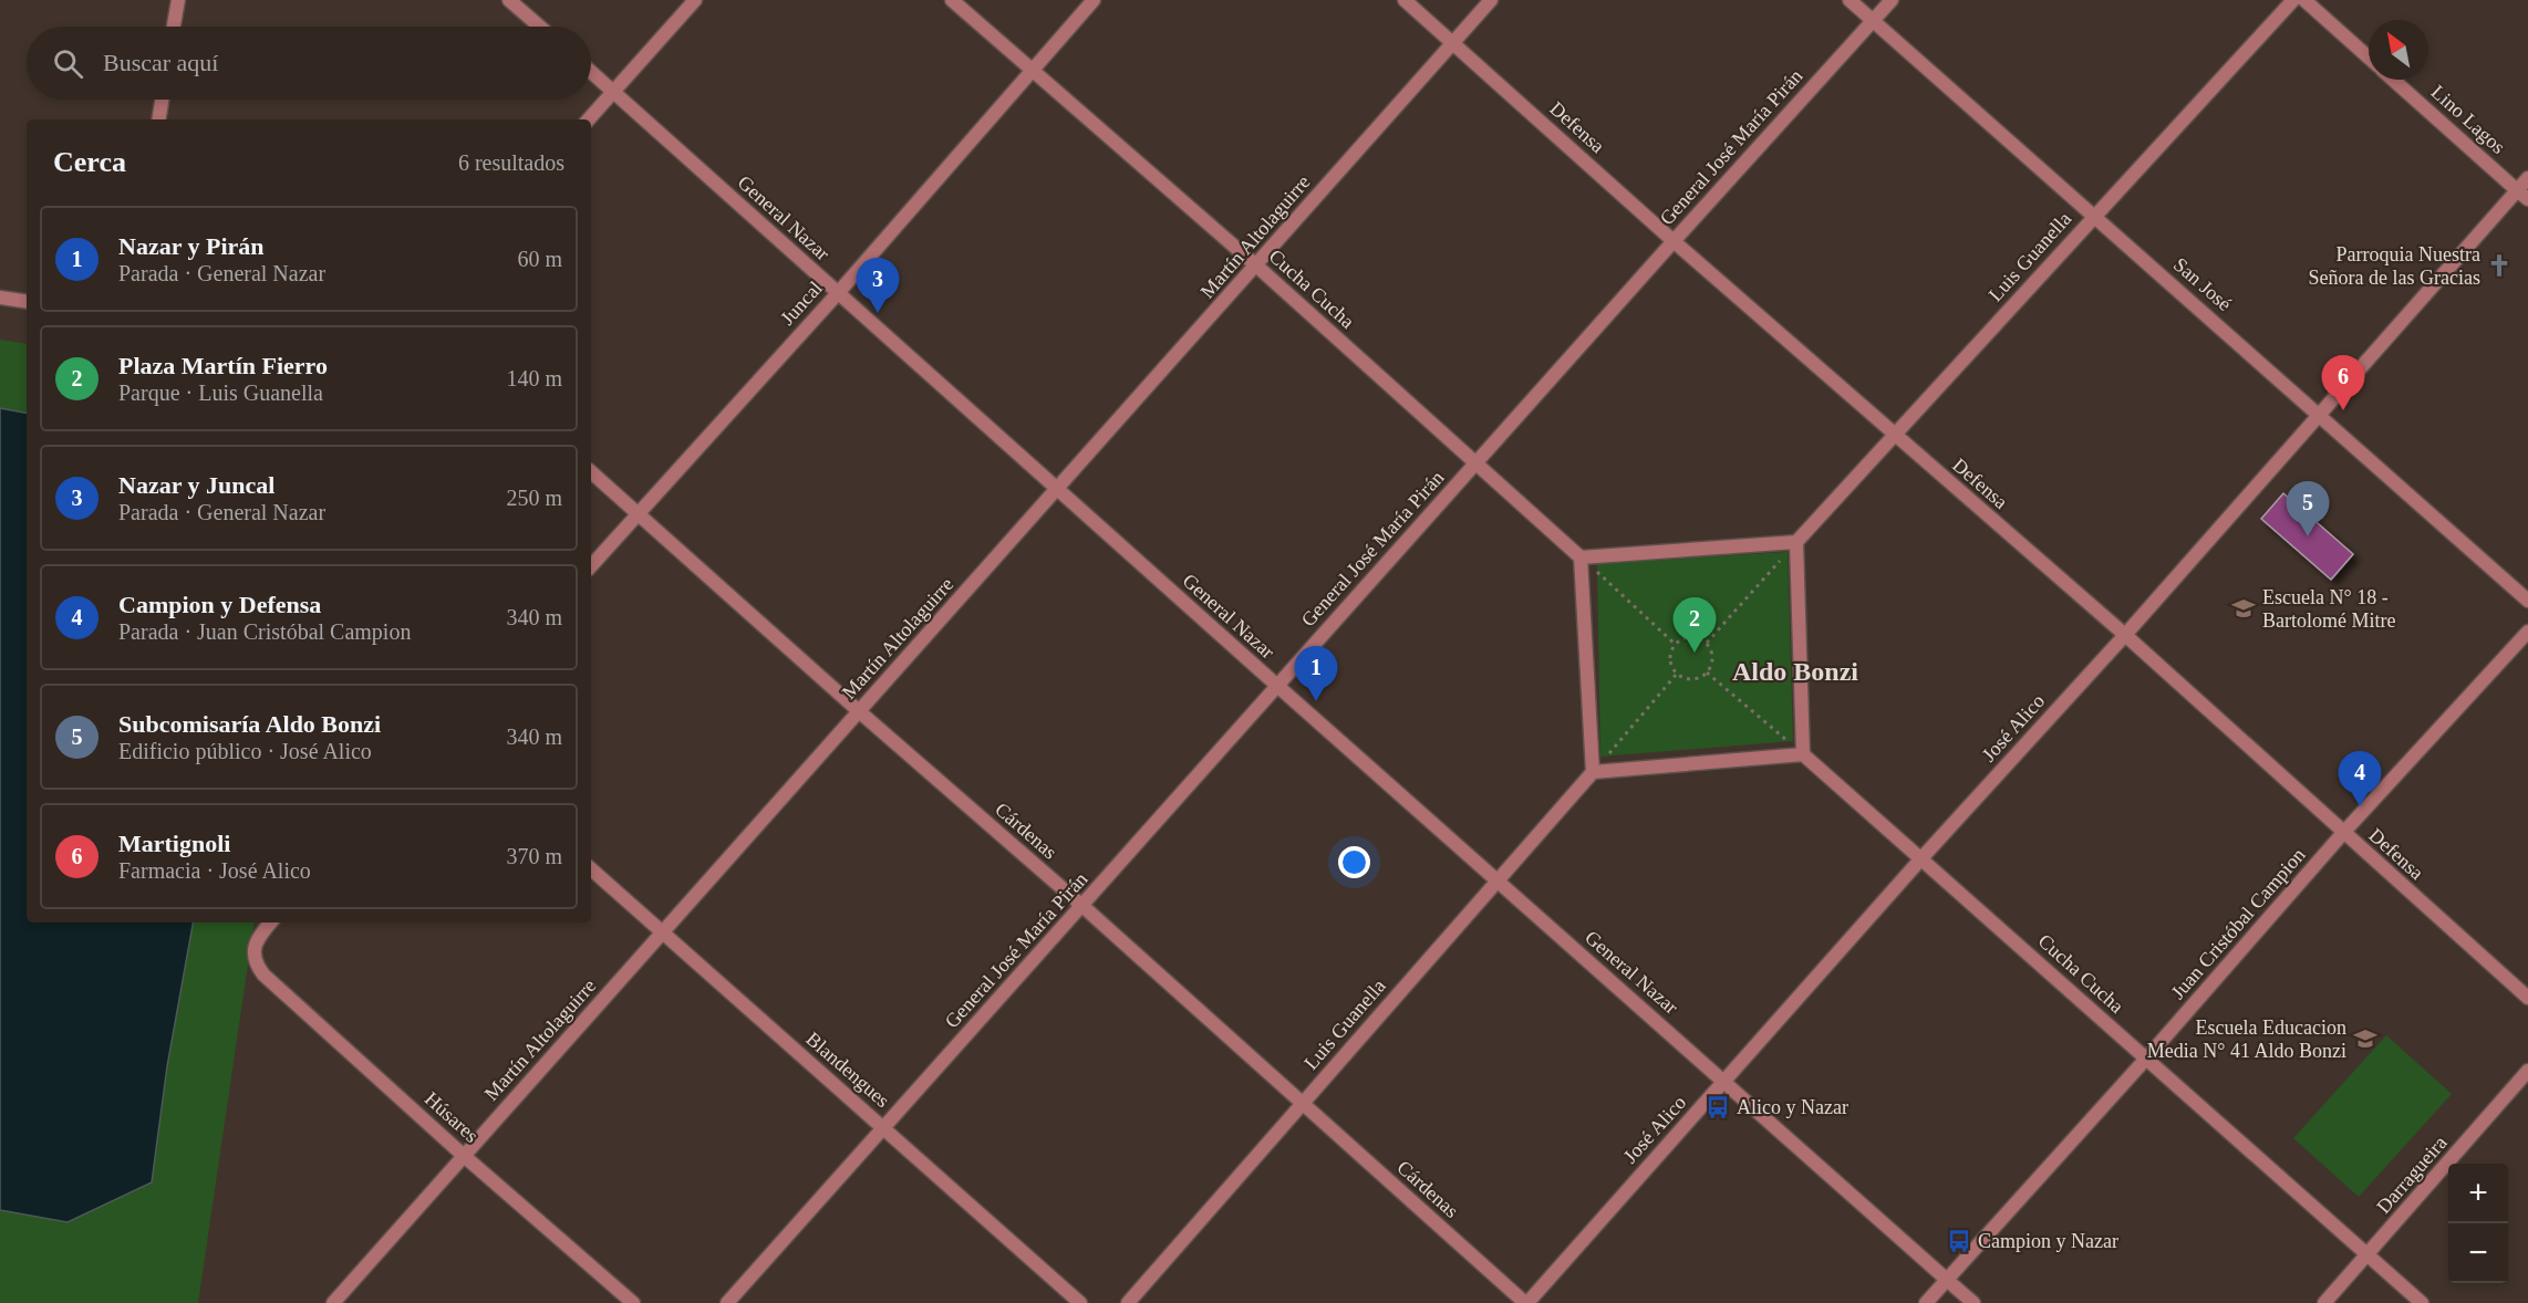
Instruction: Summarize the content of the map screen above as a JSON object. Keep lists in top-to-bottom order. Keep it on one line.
{"streets":{"street":["Lino Lagos","Defensa","General José María Pirán","General Nazar","Martín Altolaguirre","Luis Guanella","San José","Cucha Cucha","Juncal","José Alico","Cárdenas","Juan Cristóbal Campion","Blandengues","Húsares","Darragueira"]},"crossings":[["Lino Lagos","José Alico"],["Defensa","General José María Pirán"],["Defensa","Martín Altolaguirre"],["Defensa","Luis Guanella"],["Defensa","José Alico"],["Defensa","Juan Cristóbal Campion"],["General José María Pirán","General Nazar"],["General José María Pirán","San José"],["General José María Pirán","Cucha Cucha"],["General José María Pirán","Cárdenas"],["General José María Pirán","Blandengues"],["General Nazar","Martín Altolaguirre"],["General Nazar","Luis Guanella"],["General Nazar","Juncal"],["General Nazar","José Alico"],["General Nazar","Juan Cristóbal Campion"],["Martín Altolaguirre","Cucha Cucha"],["Martín Altolaguirre","Cárdenas"],["Martín Altolaguirre","Blandengues"],["Martín Altolaguirre","Húsares"],["Luis Guanella","San José"],["Luis Guanella","Cárdenas"],["San José","José Alico"],["Cucha Cucha","Juncal"],["Cucha Cucha","José Alico"],["Cucha Cucha","Juan Cristóbal Campion"],["Cucha Cucha","Darragueira"],["Juncal","Cárdenas"],["José Alico","Cárdenas"]],"districts":["Aldo Bonzi"],"places":{"church":["Parroquia Nuestra Señora de las Gracias"],"school or university":["Escuela N° 18 - Bartolomé Mitre","Escuela Educacion Media N° 41 Aldo Bonzi"],"bus stop":["Alico y Nazar","Campion y Nazar"]},"north":"top left","page":{"search":"Buscar aquí","heading":["Cerca","6 resultados"],"list":[{"mark":"1","name":"Nazar y Pirán","note":"Parada · General Nazar","value":"60 m"},{"mark":"2","name":"Plaza Martín Fierro","note":"Parque · Luis Guanella","value":"140 m"},{"mark":"3","name":"Nazar y Juncal","note":"Parada · General Nazar","value":"250 m"},{"mark":"4","name":"Campion y Defensa","note":"Parada · Juan Cristóbal Campion","value":"340 m"},{"mark":"5","name":"Subcomisaría Aldo Bonzi","note":"Edificio público · José Alico","value":"340 m"},{"mark":"6","name":"Martignoli","note":"Farmacia · José Alico","value":"370 m"}],"pins":["3","6","5","2","1","4"],"map_buttons":["+","−"]}}
